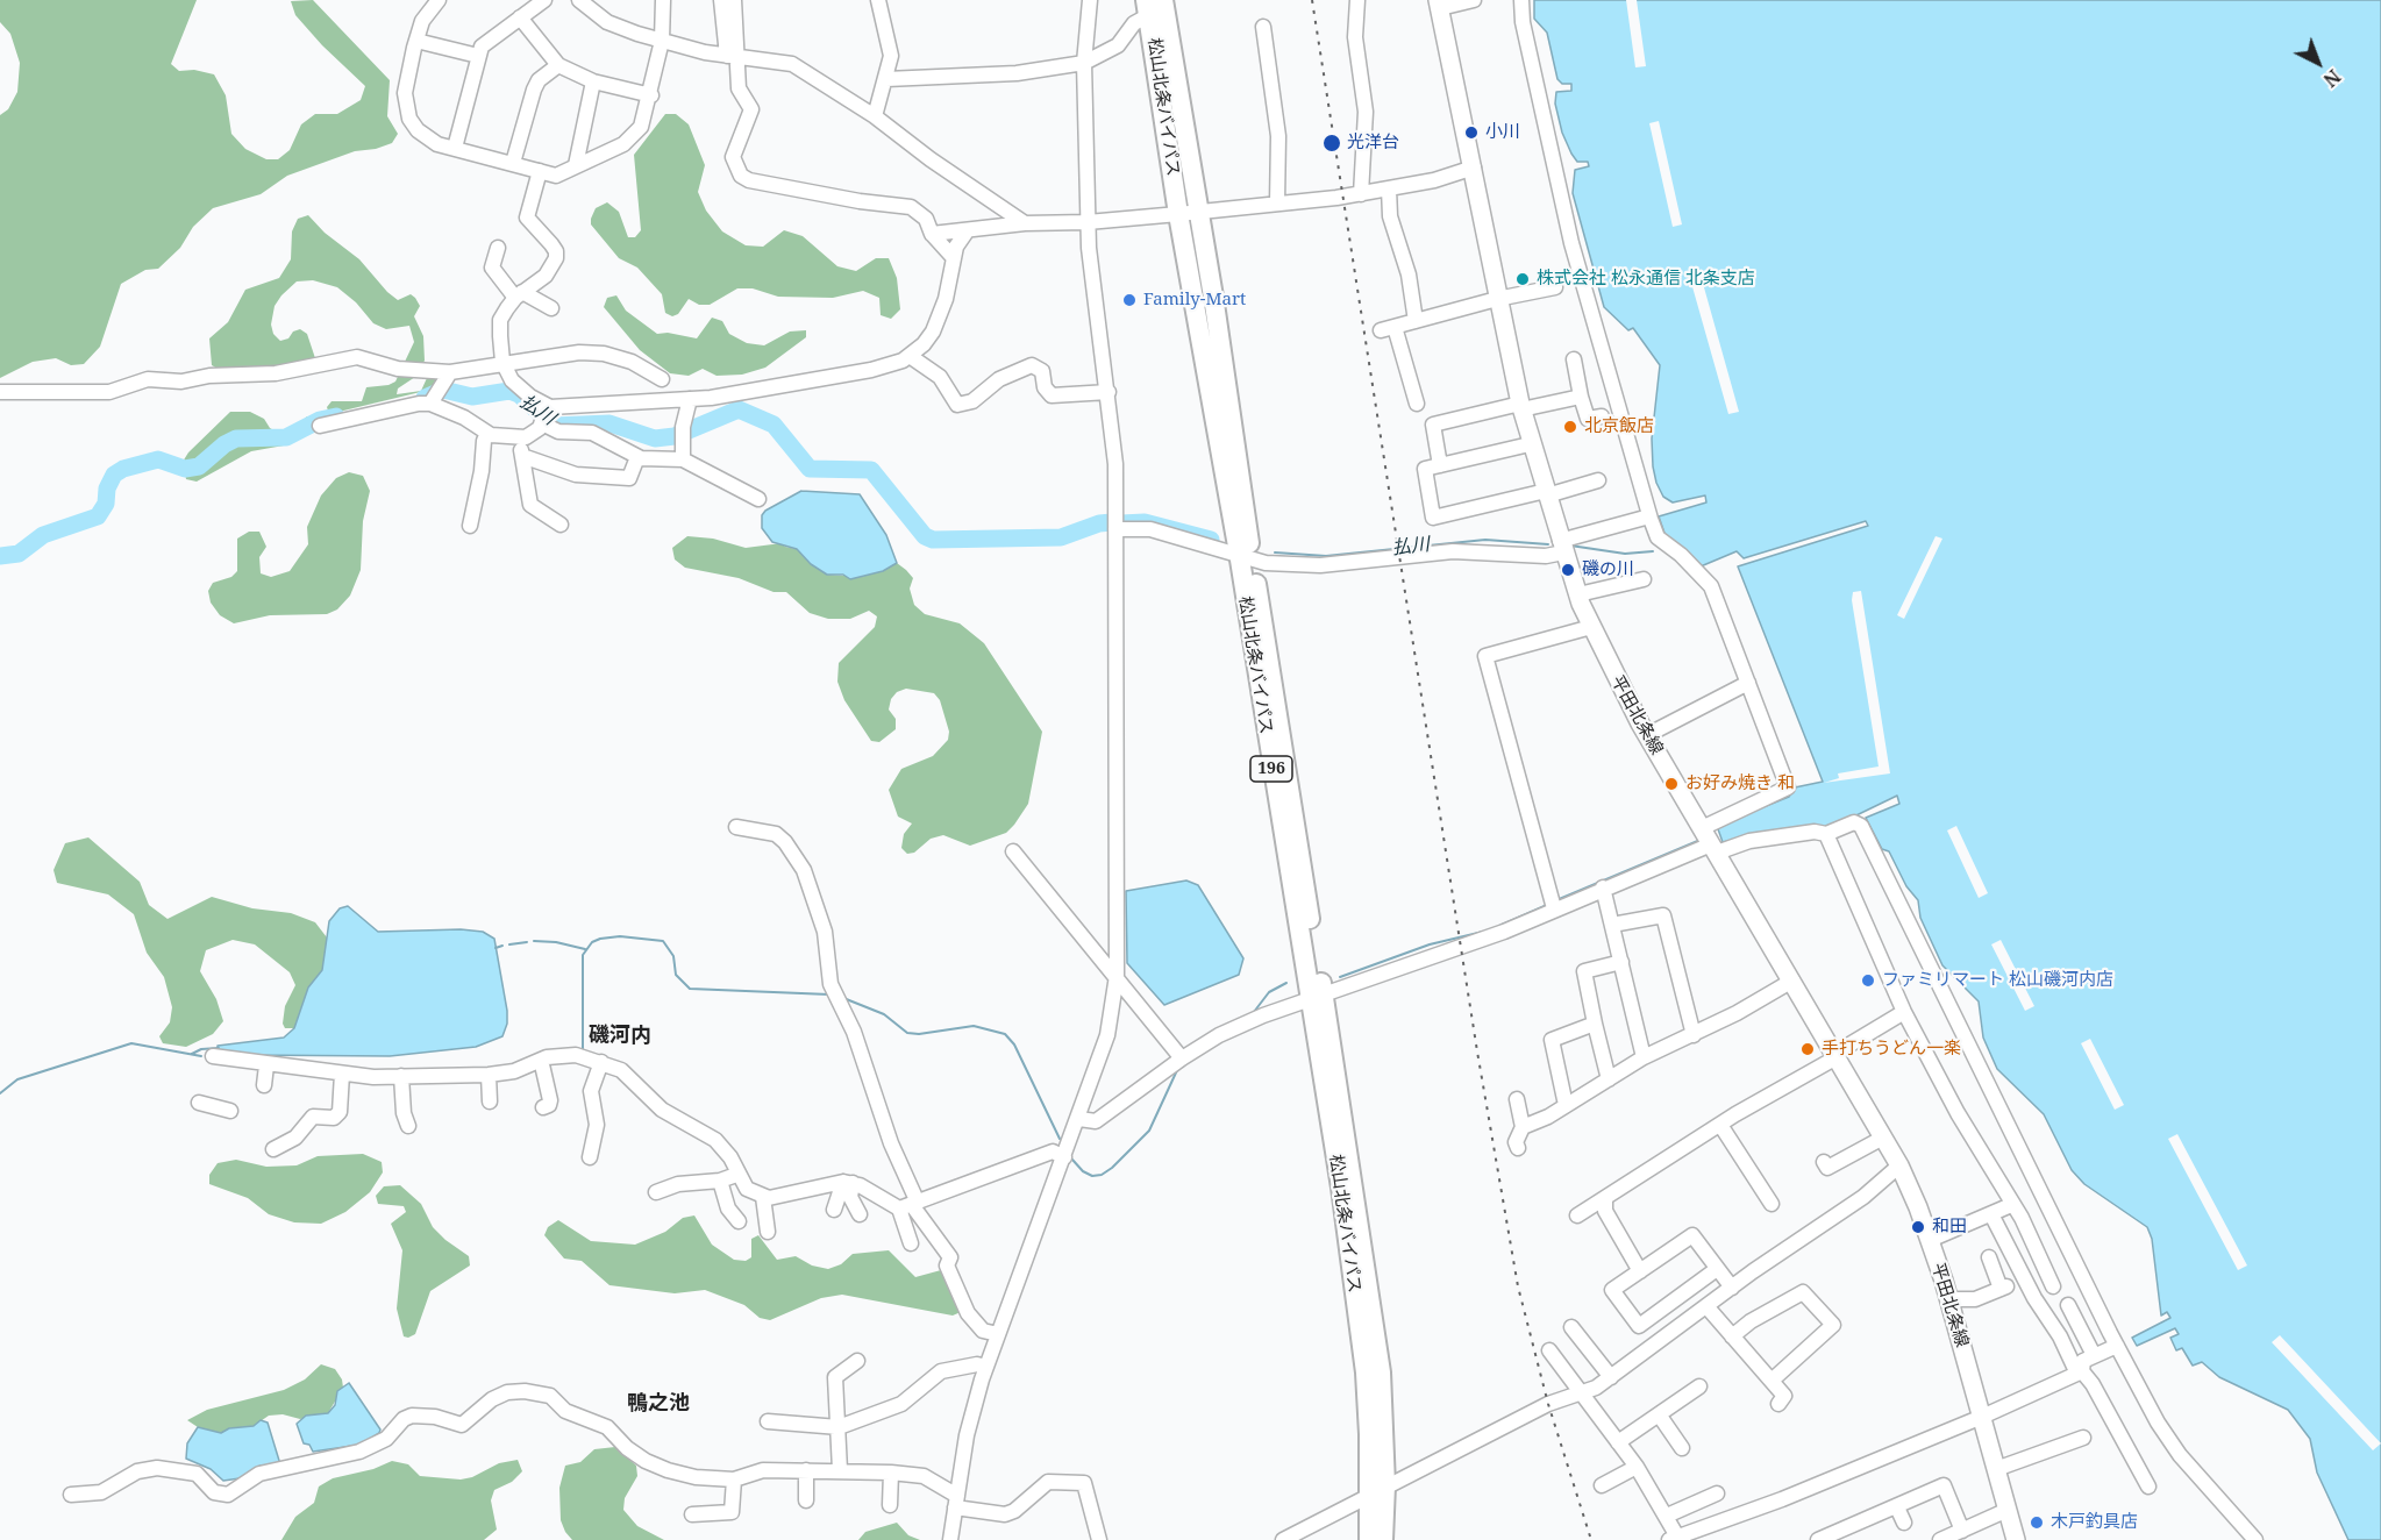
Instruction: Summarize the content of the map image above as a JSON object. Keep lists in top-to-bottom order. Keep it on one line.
{"streets":{"highway":["松山北条バイパス","196"],"main road":["平田北条線"]},"districts":["磯河内","鴨之池"],"water":["払川"],"places":["小川","光洋台","株式会社 松永通信 北条支店","Family-Mart","北京飯店","磯の川","お好み焼き 和","ファミリマート 松山磯河内店","手打ちうどん一楽","和田","木戸釣具店"],"north":"bottom right"}
